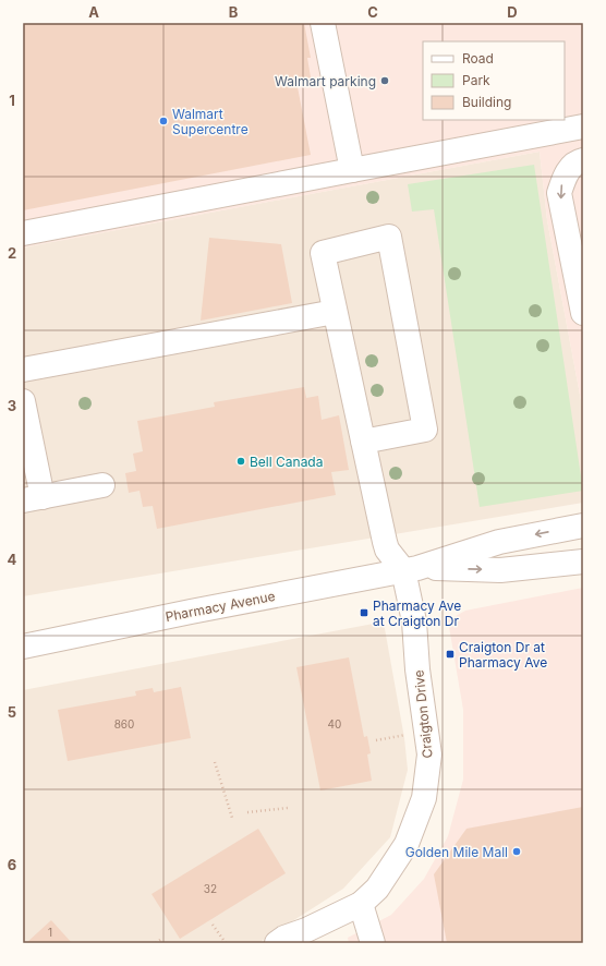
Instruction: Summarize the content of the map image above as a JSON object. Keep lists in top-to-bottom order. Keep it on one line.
{"streets":{"street":["Pharmacy Avenue","Craigton Drive"]},"crossings":[["Pharmacy Avenue","Craigton Drive"]],"places":{"other":["Walmart parking","Walmart Supercentre","Bell Canada","Golden Mile Mall"],"transit":["Pharmacy Ave at Craigton Dr","Craigton Dr at Pharmacy Ave"]},"house_numbers":["860","40","32","1"],"legend":["Road","Park","Building"],"grid":{"columns":["A","B","C","D"],"rows":["1","2","3","4","5","6"]}}
